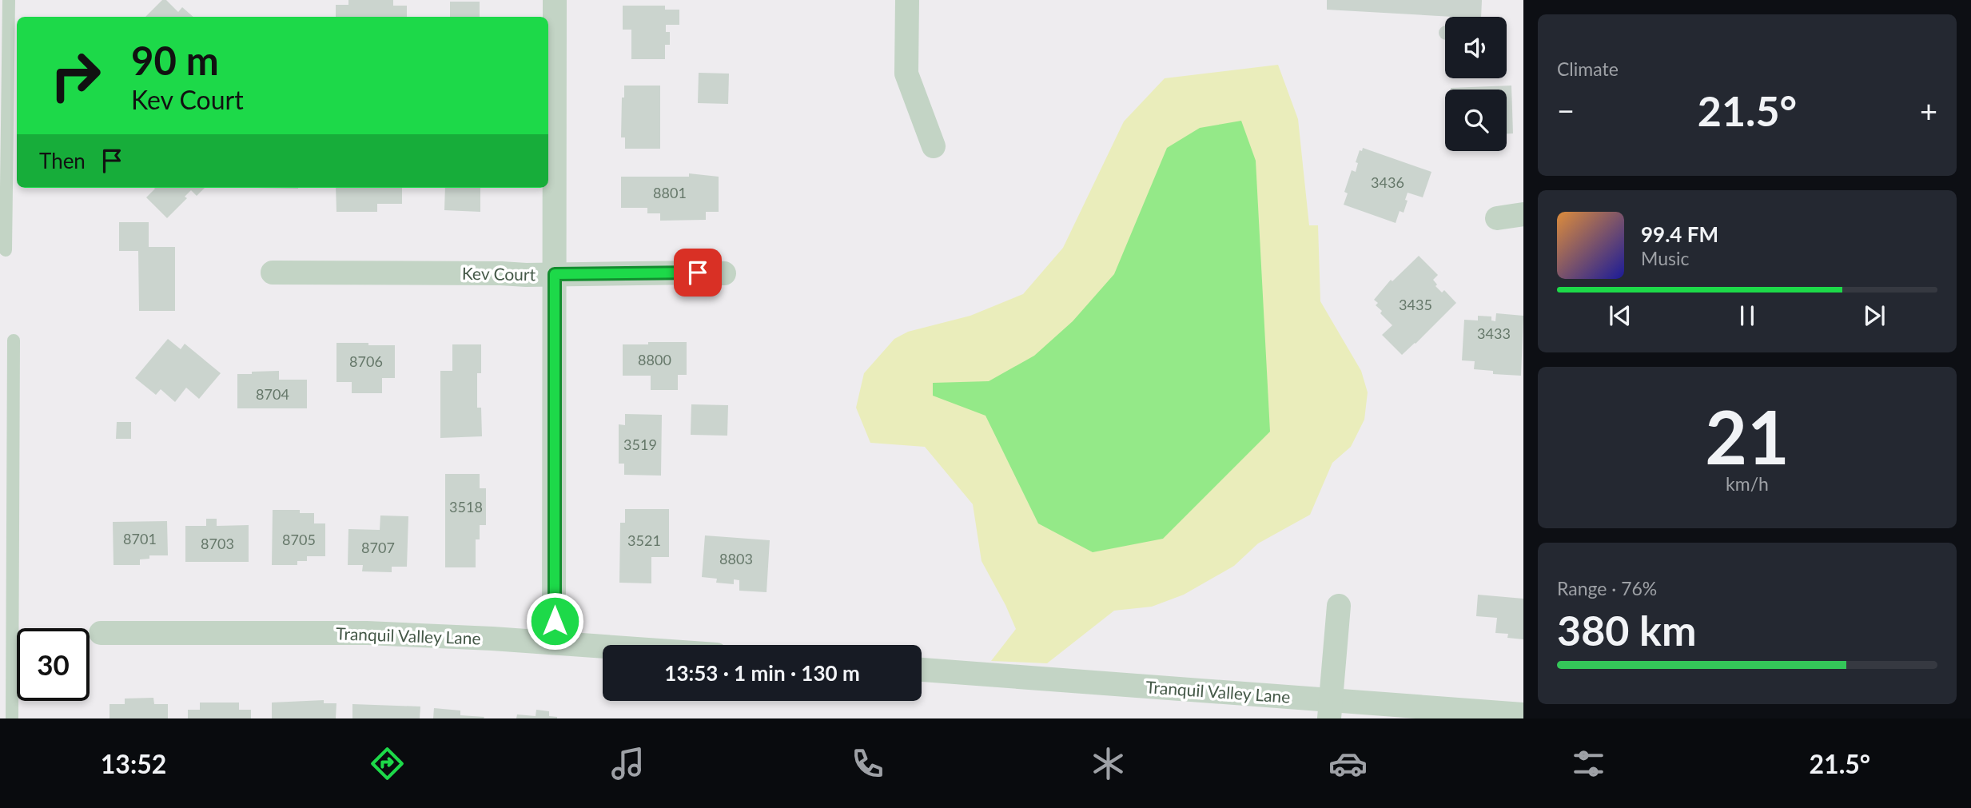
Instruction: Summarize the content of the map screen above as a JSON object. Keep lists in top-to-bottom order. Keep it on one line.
{"streets":{"street":["Kev Court","Tranquil Valley Lane"]},"house_numbers":["3436","8801","3435","3433","8800","8706","8704","3519","3518","8701","8705","3521","8703","8707","8803"],"page":{"tile":["Climate",["21","km/h"],["Range · 76%","380 km"]],"turn":["90 m","Kev Court"],"heat":["−","21.5°","+"],"then":"Then","song":["99.4 FM","Music"],"limit":"30","trip":"13:53 · 1 min · 130 m","tabs":["13:52","21.5°"]}}
